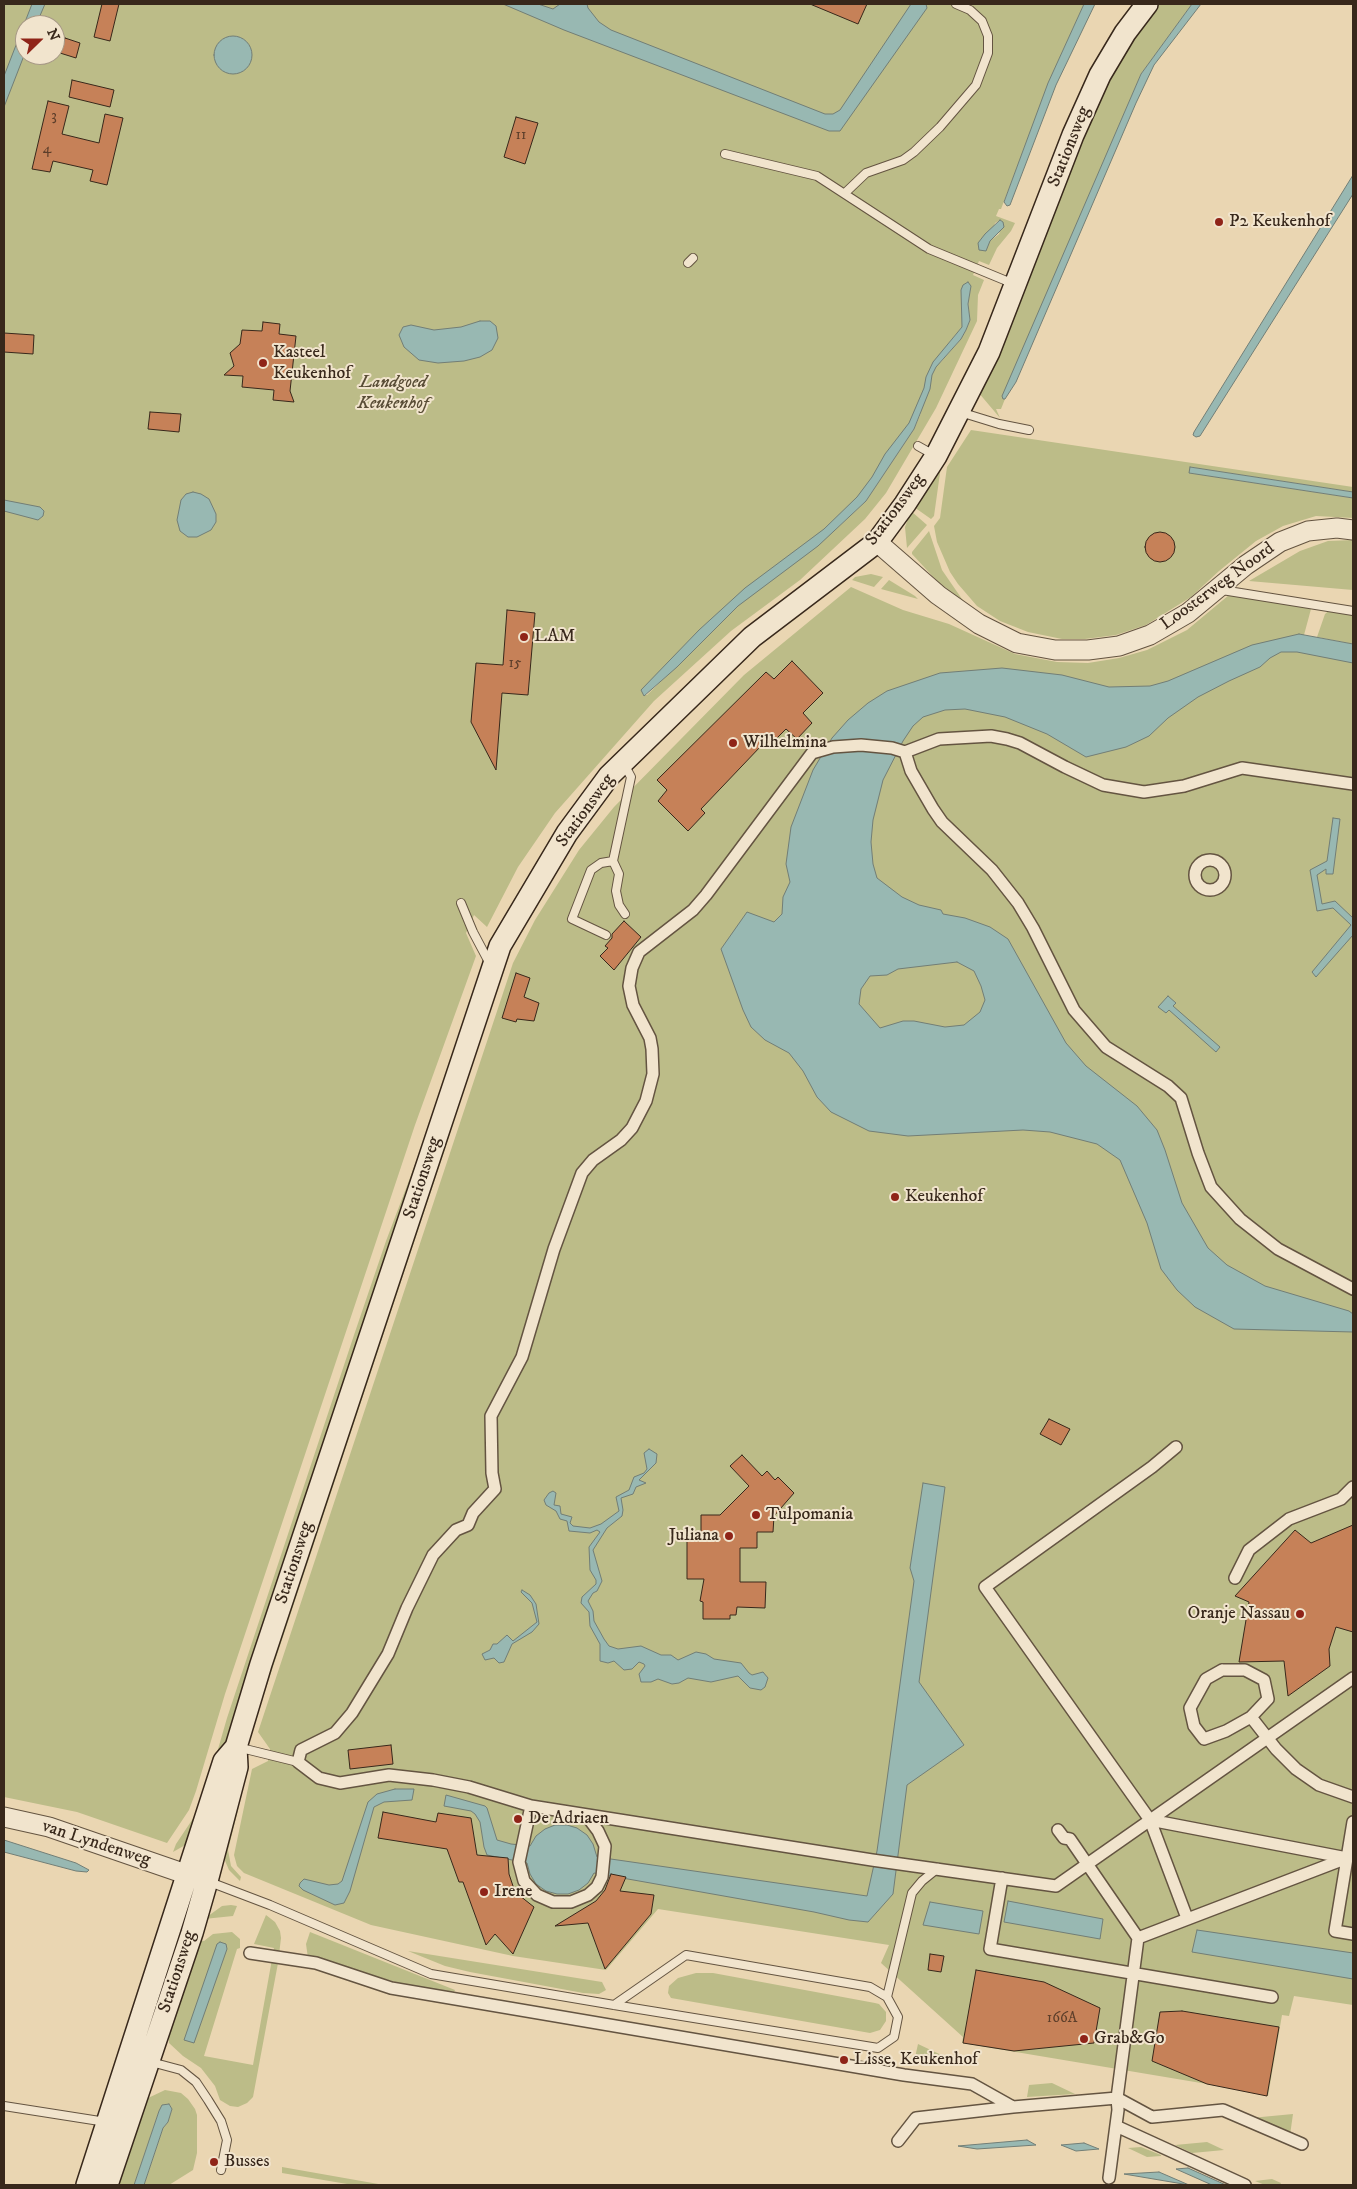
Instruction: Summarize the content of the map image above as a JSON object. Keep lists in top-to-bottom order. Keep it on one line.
{"streets":{"main road":["Stationsweg"],"street":["Loosterweg Noord","van Lyndenweg"]},"crossings":[["Stationsweg","Loosterweg Noord"],["Stationsweg","van Lyndenweg"]],"parks":["Landgoed Keukenhof"],"places":["P2 Keukenhof","Kasteel Keukenhof","LAM","Wilhelmina","Keukenhof","Tulpomania","Juliana","Oranje Nassau","De Adriaen","Irene","Grab&Go","Lisse, Keukenhof","Busses"],"house_numbers":["3","11","4","15","166A"],"north":"right"}
